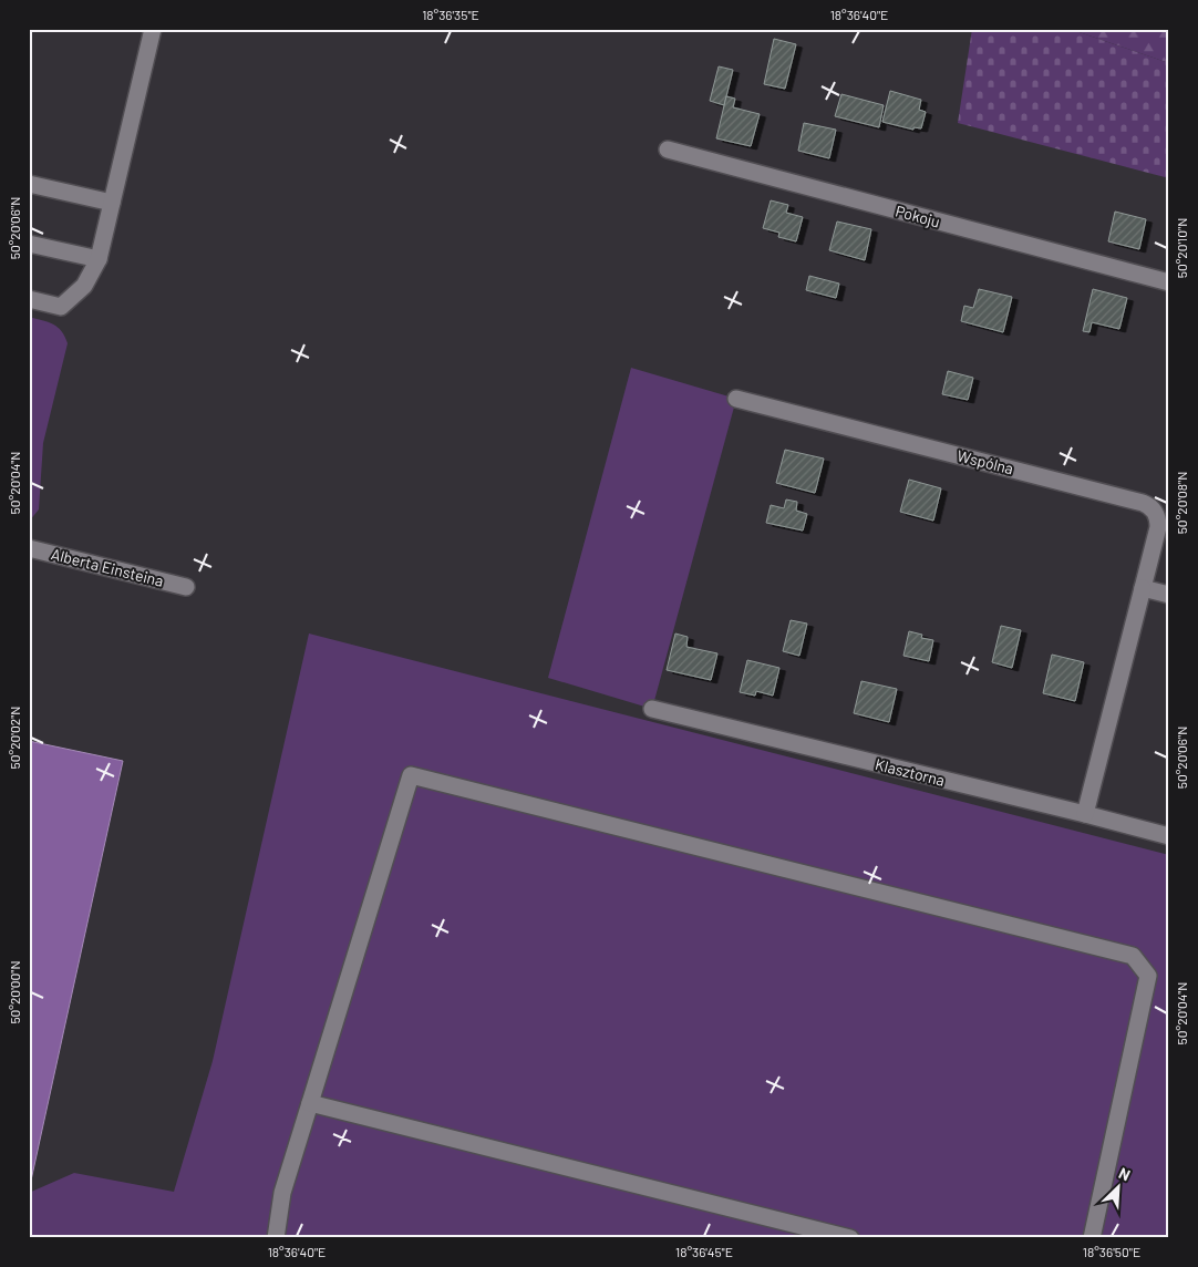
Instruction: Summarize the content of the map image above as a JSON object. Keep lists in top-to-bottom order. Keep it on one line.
{"streets":{"street":["Pokoju","Wspólna","Alberta Einsteina","Klasztorna"]},"crossings":[["Wspólna","Klasztorna"]],"north":"top right","coordinates":["18°36'35\"E","18°36'40\"E","50°20'06\"N","50°20'10\"N","50°20'04\"N","50°20'08\"N","50°20'02\"N","50°20'00\"N","18°36'45\"E","18°36'50\"E"]}
